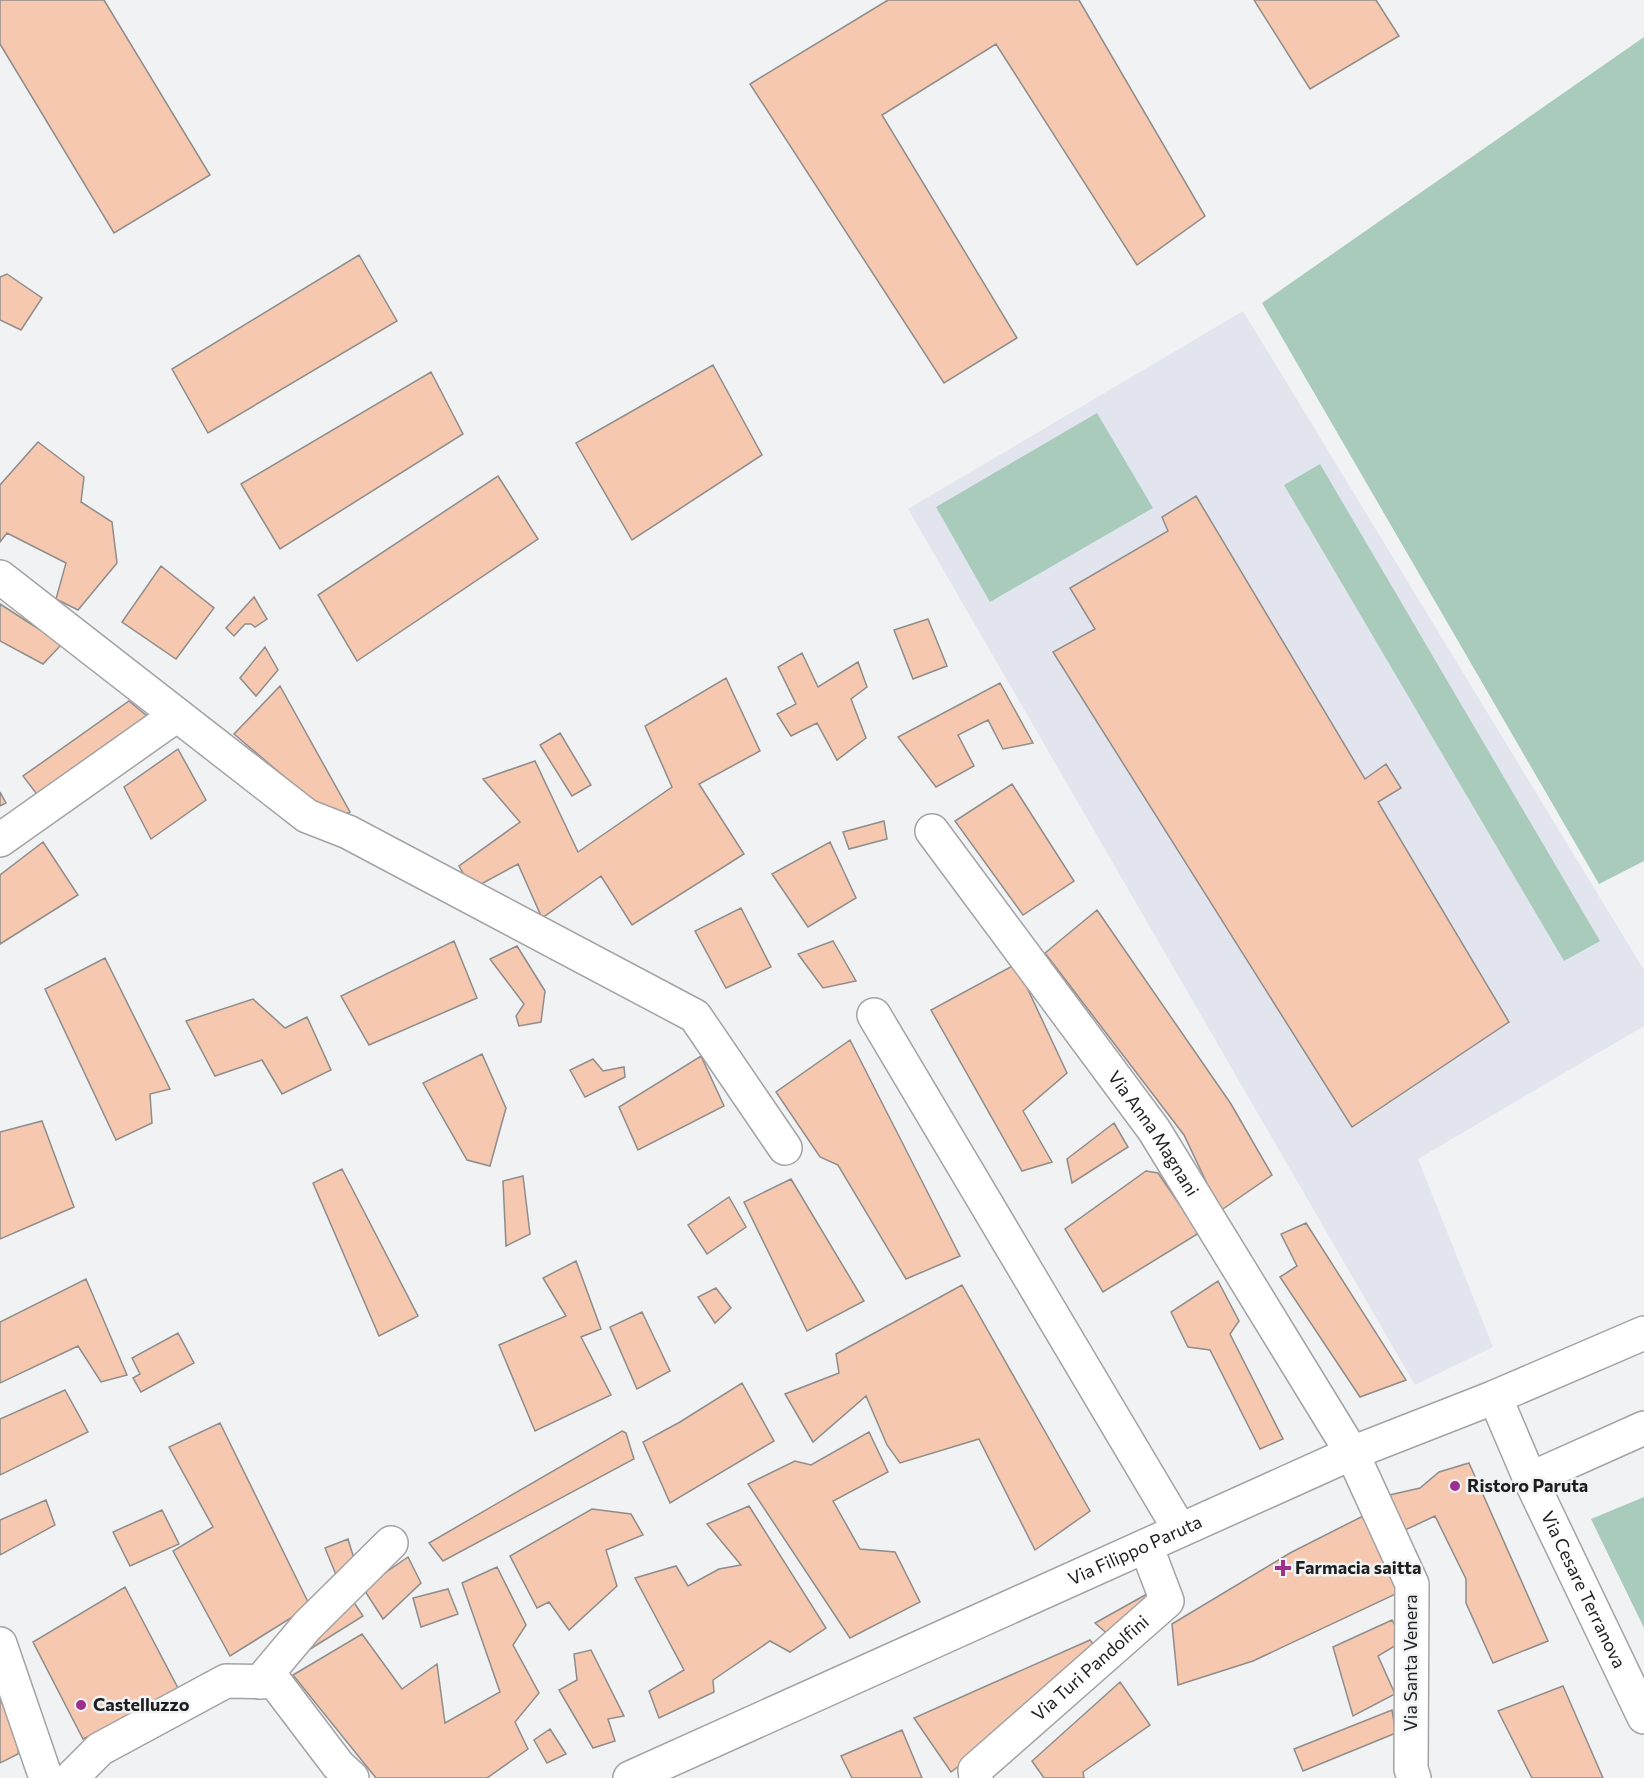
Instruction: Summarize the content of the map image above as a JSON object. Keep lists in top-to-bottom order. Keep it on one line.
{"streets":{"street":["Via Anna Magnani","Via Filippo Paruta","Via Cesare Terranova","Via Santa Venera","Via Turi Pandolfini"]},"crossings":[["Via Anna Magnani","Via Filippo Paruta"],["Via Anna Magnani","Via Santa Venera"],["Via Filippo Paruta","Via Cesare Terranova"],["Via Filippo Paruta","Via Santa Venera"],["Via Filippo Paruta","Via Turi Pandolfini"]],"places":{"other":["Ristoro Paruta","Castelluzzo"],"health":["Farmacia saitta"]}}
